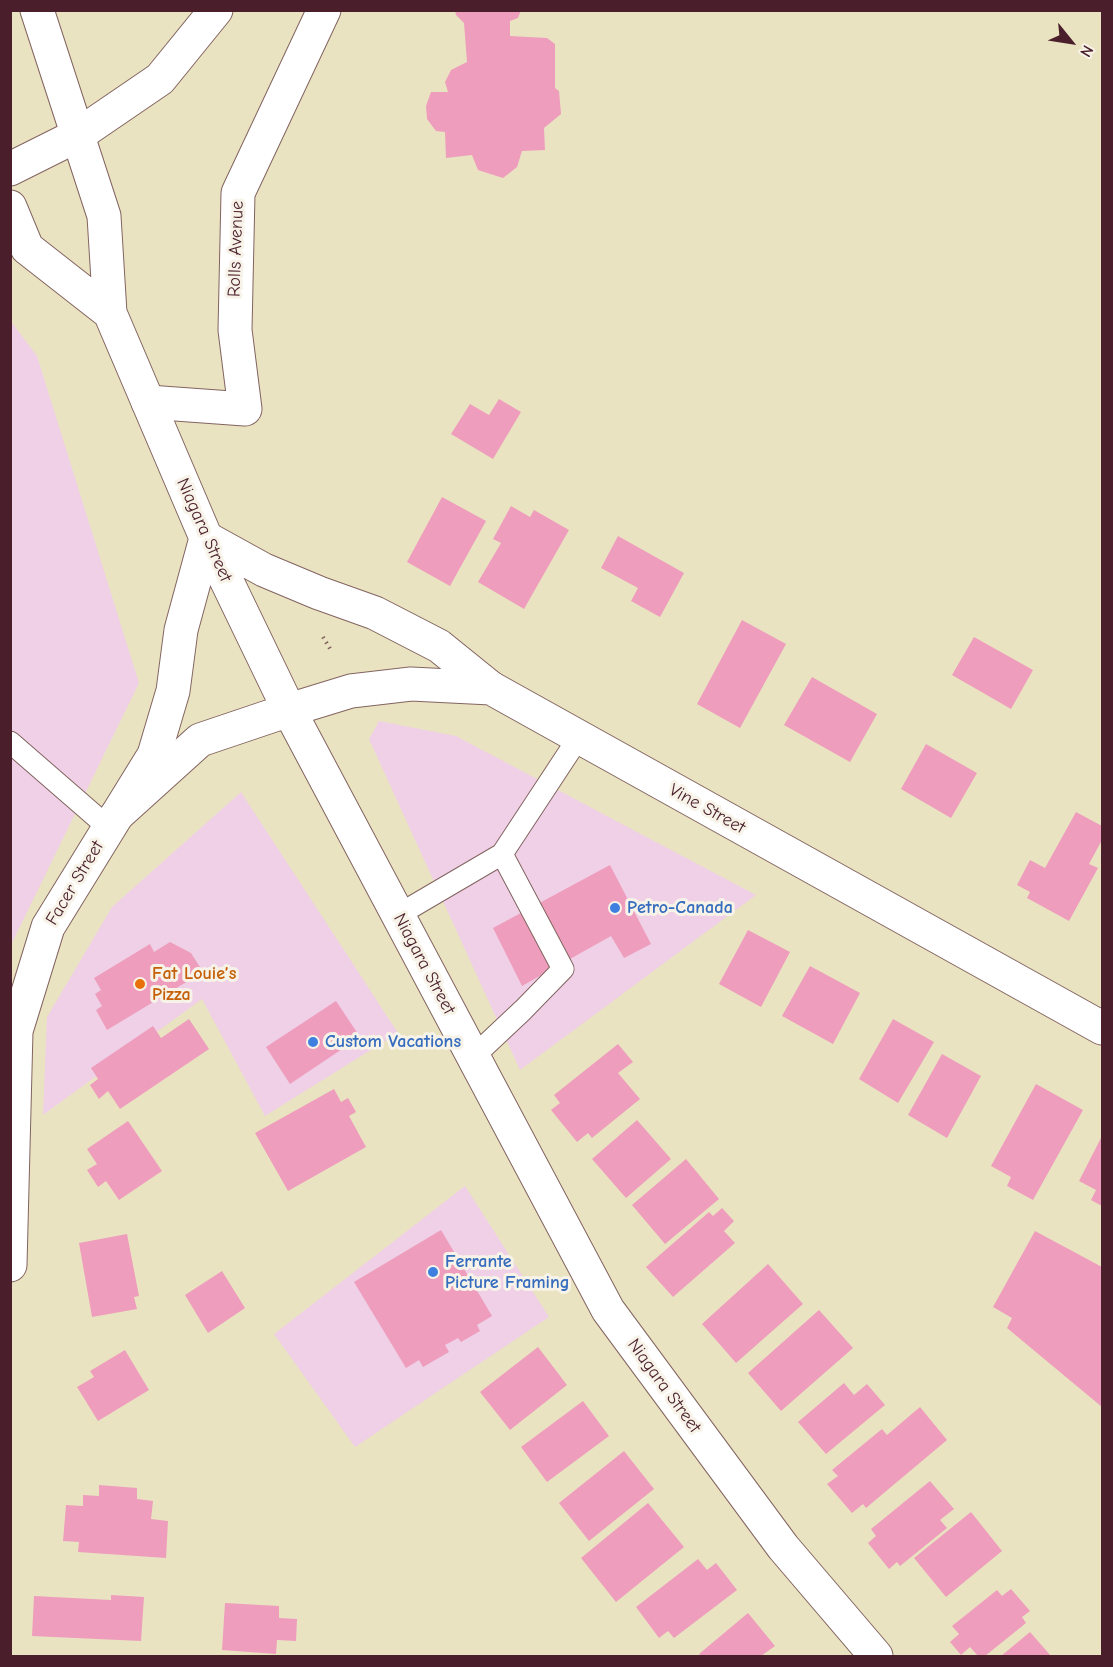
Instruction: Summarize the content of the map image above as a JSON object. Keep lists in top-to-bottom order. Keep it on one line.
{"streets":{"main road":["Rolls Avenue","Niagara Street","Vine Street","Facer Street"]},"crossings":[["Rolls Avenue","Niagara Street"],["Niagara Street","Vine Street"],["Niagara Street","Facer Street"],["Vine Street","Facer Street"]],"places":["Petro-Canada","Fat Louie’s Pizza","Custom Vacations","Ferrante Picture Framing"],"north":"bottom right"}
